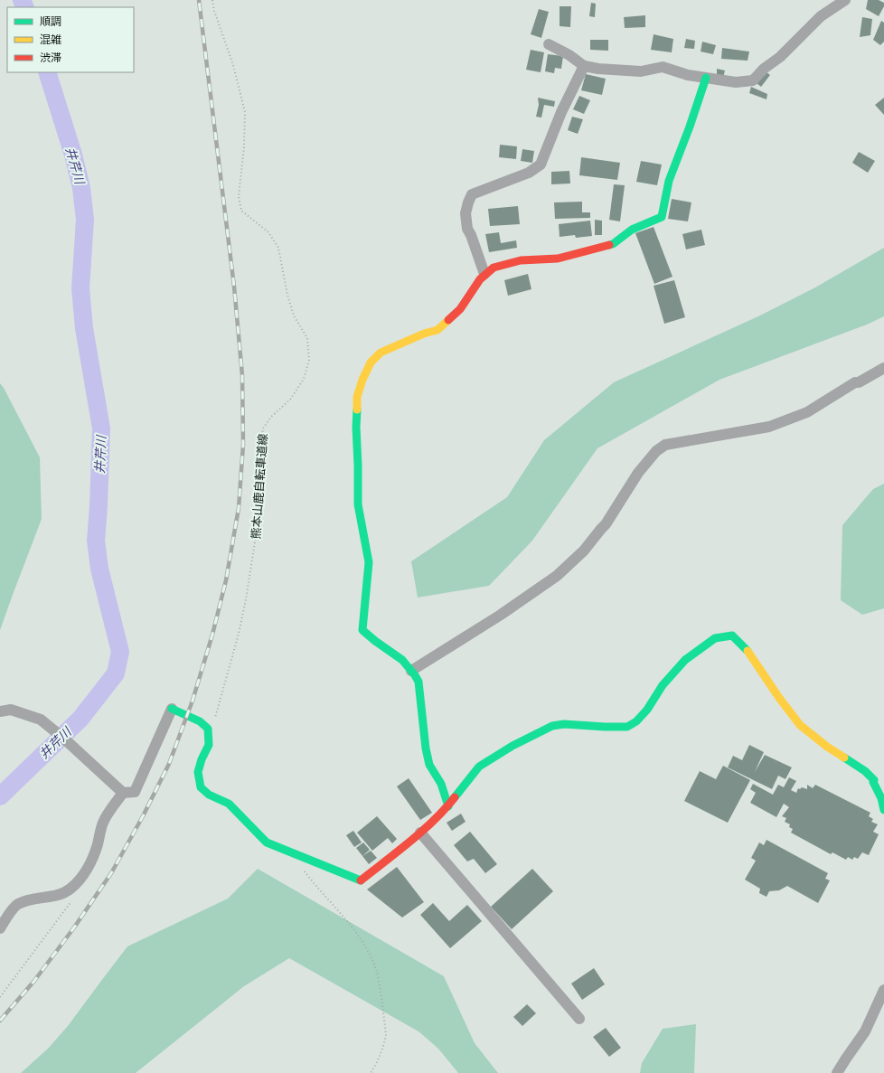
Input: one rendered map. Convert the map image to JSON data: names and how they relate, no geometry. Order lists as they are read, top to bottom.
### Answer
{
  "streets": {
    "path": ["熊本山鹿自転車道線"]
  },
  "water": ["井芹川"],
  "legend": ["順調", "混雑", "渋滞"]
}
